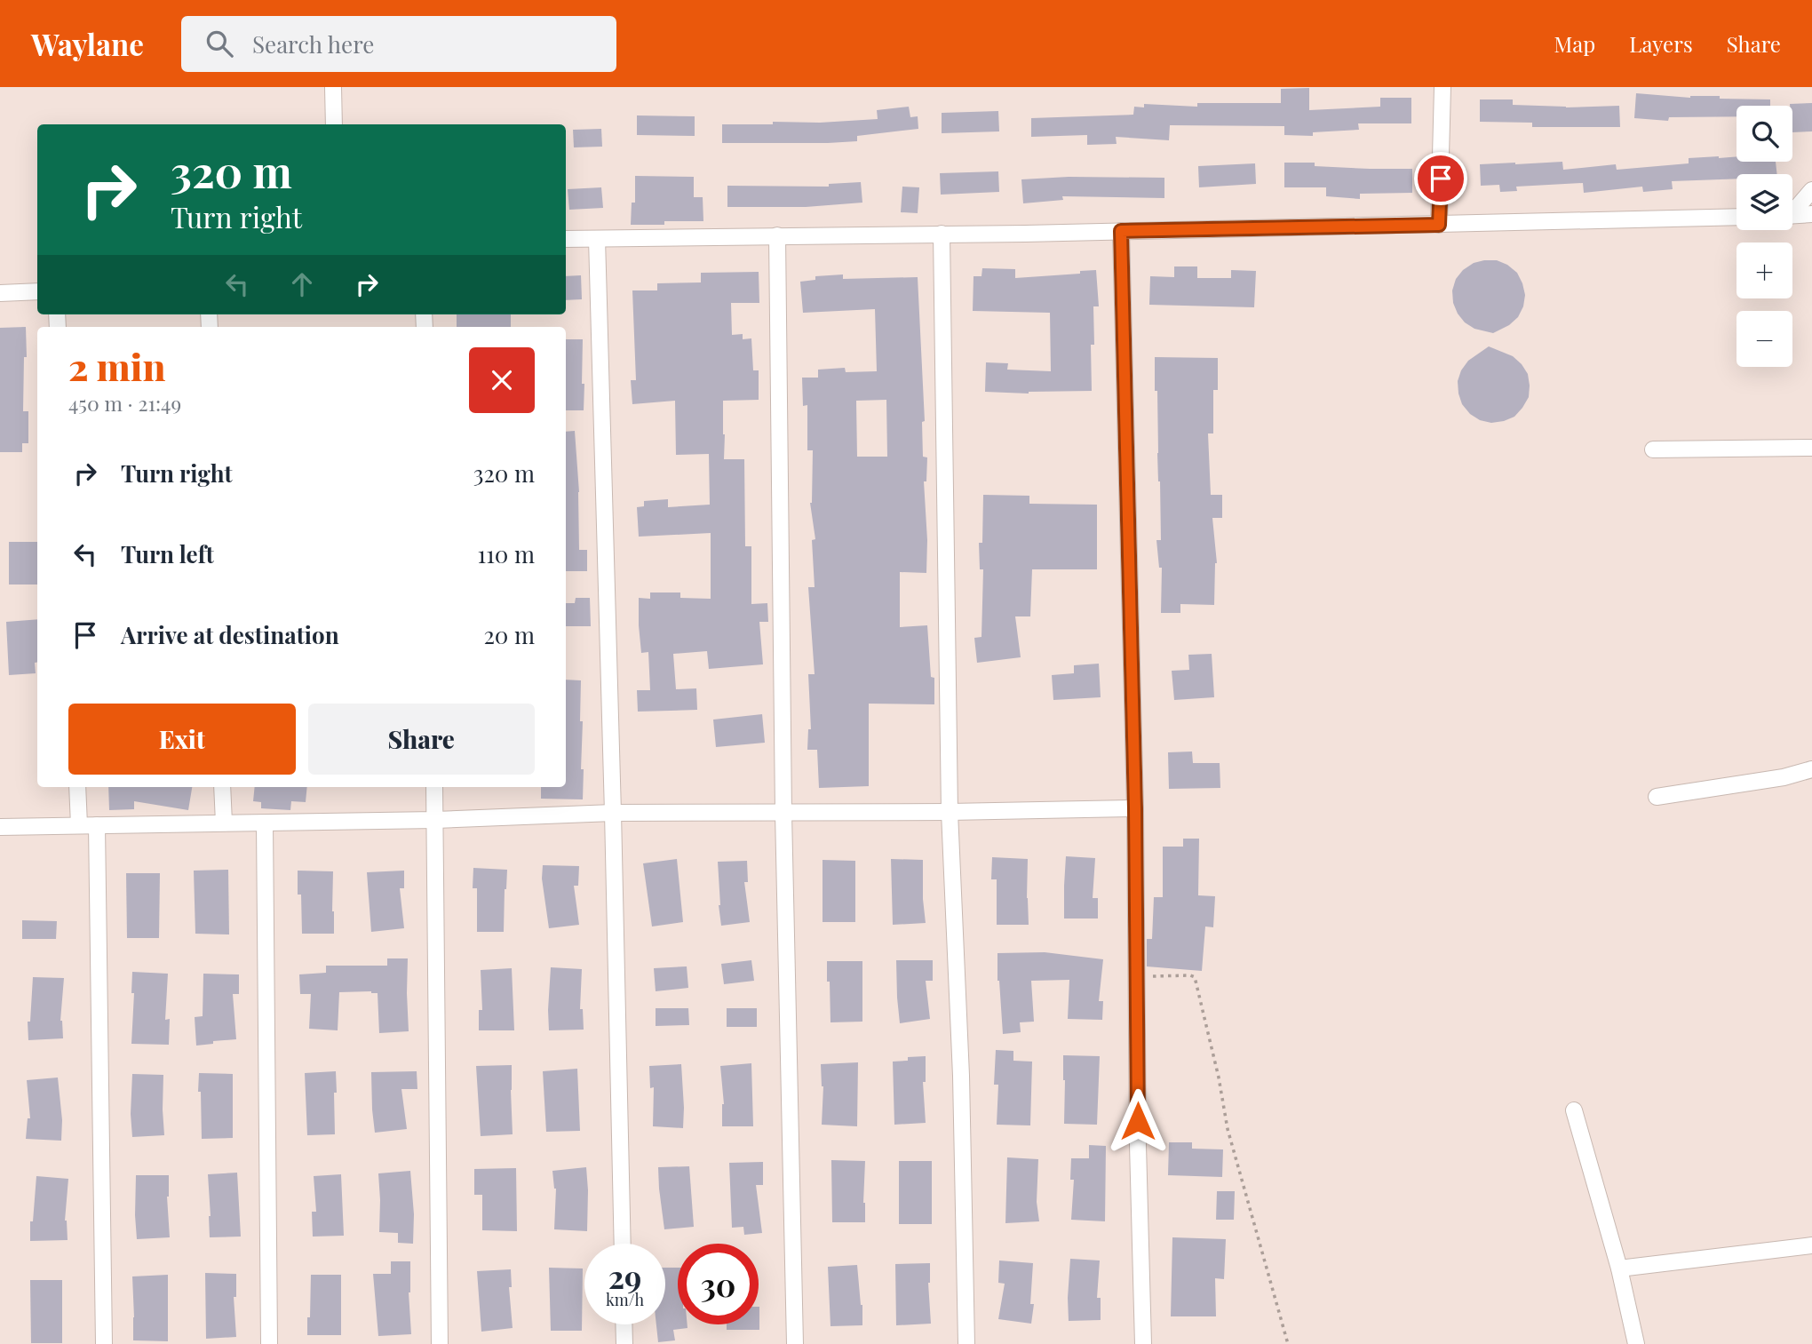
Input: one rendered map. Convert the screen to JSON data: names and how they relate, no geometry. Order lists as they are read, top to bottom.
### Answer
{
  "page": {
    "header": "Waylane",
    "search": "Search here",
    "nav": ["Map", "Layers", "Share"],
    "map_buttons": ["+", "−"],
    "turn": ["320 m", "Turn right"],
    "heading": ["2 min", "450 m · 21:49"],
    "list": [
      {
        "name": "Turn right",
        "value": "320 m"
      },
      {
        "name": "Turn left",
        "value": "110 m"
      },
      {
        "name": "Arrive at destination",
        "value": "20 m"
      }
    ],
    "buttons": ["Exit", "Share"],
    "speed": "29 km/h",
    "limit": "30"
  }
}
